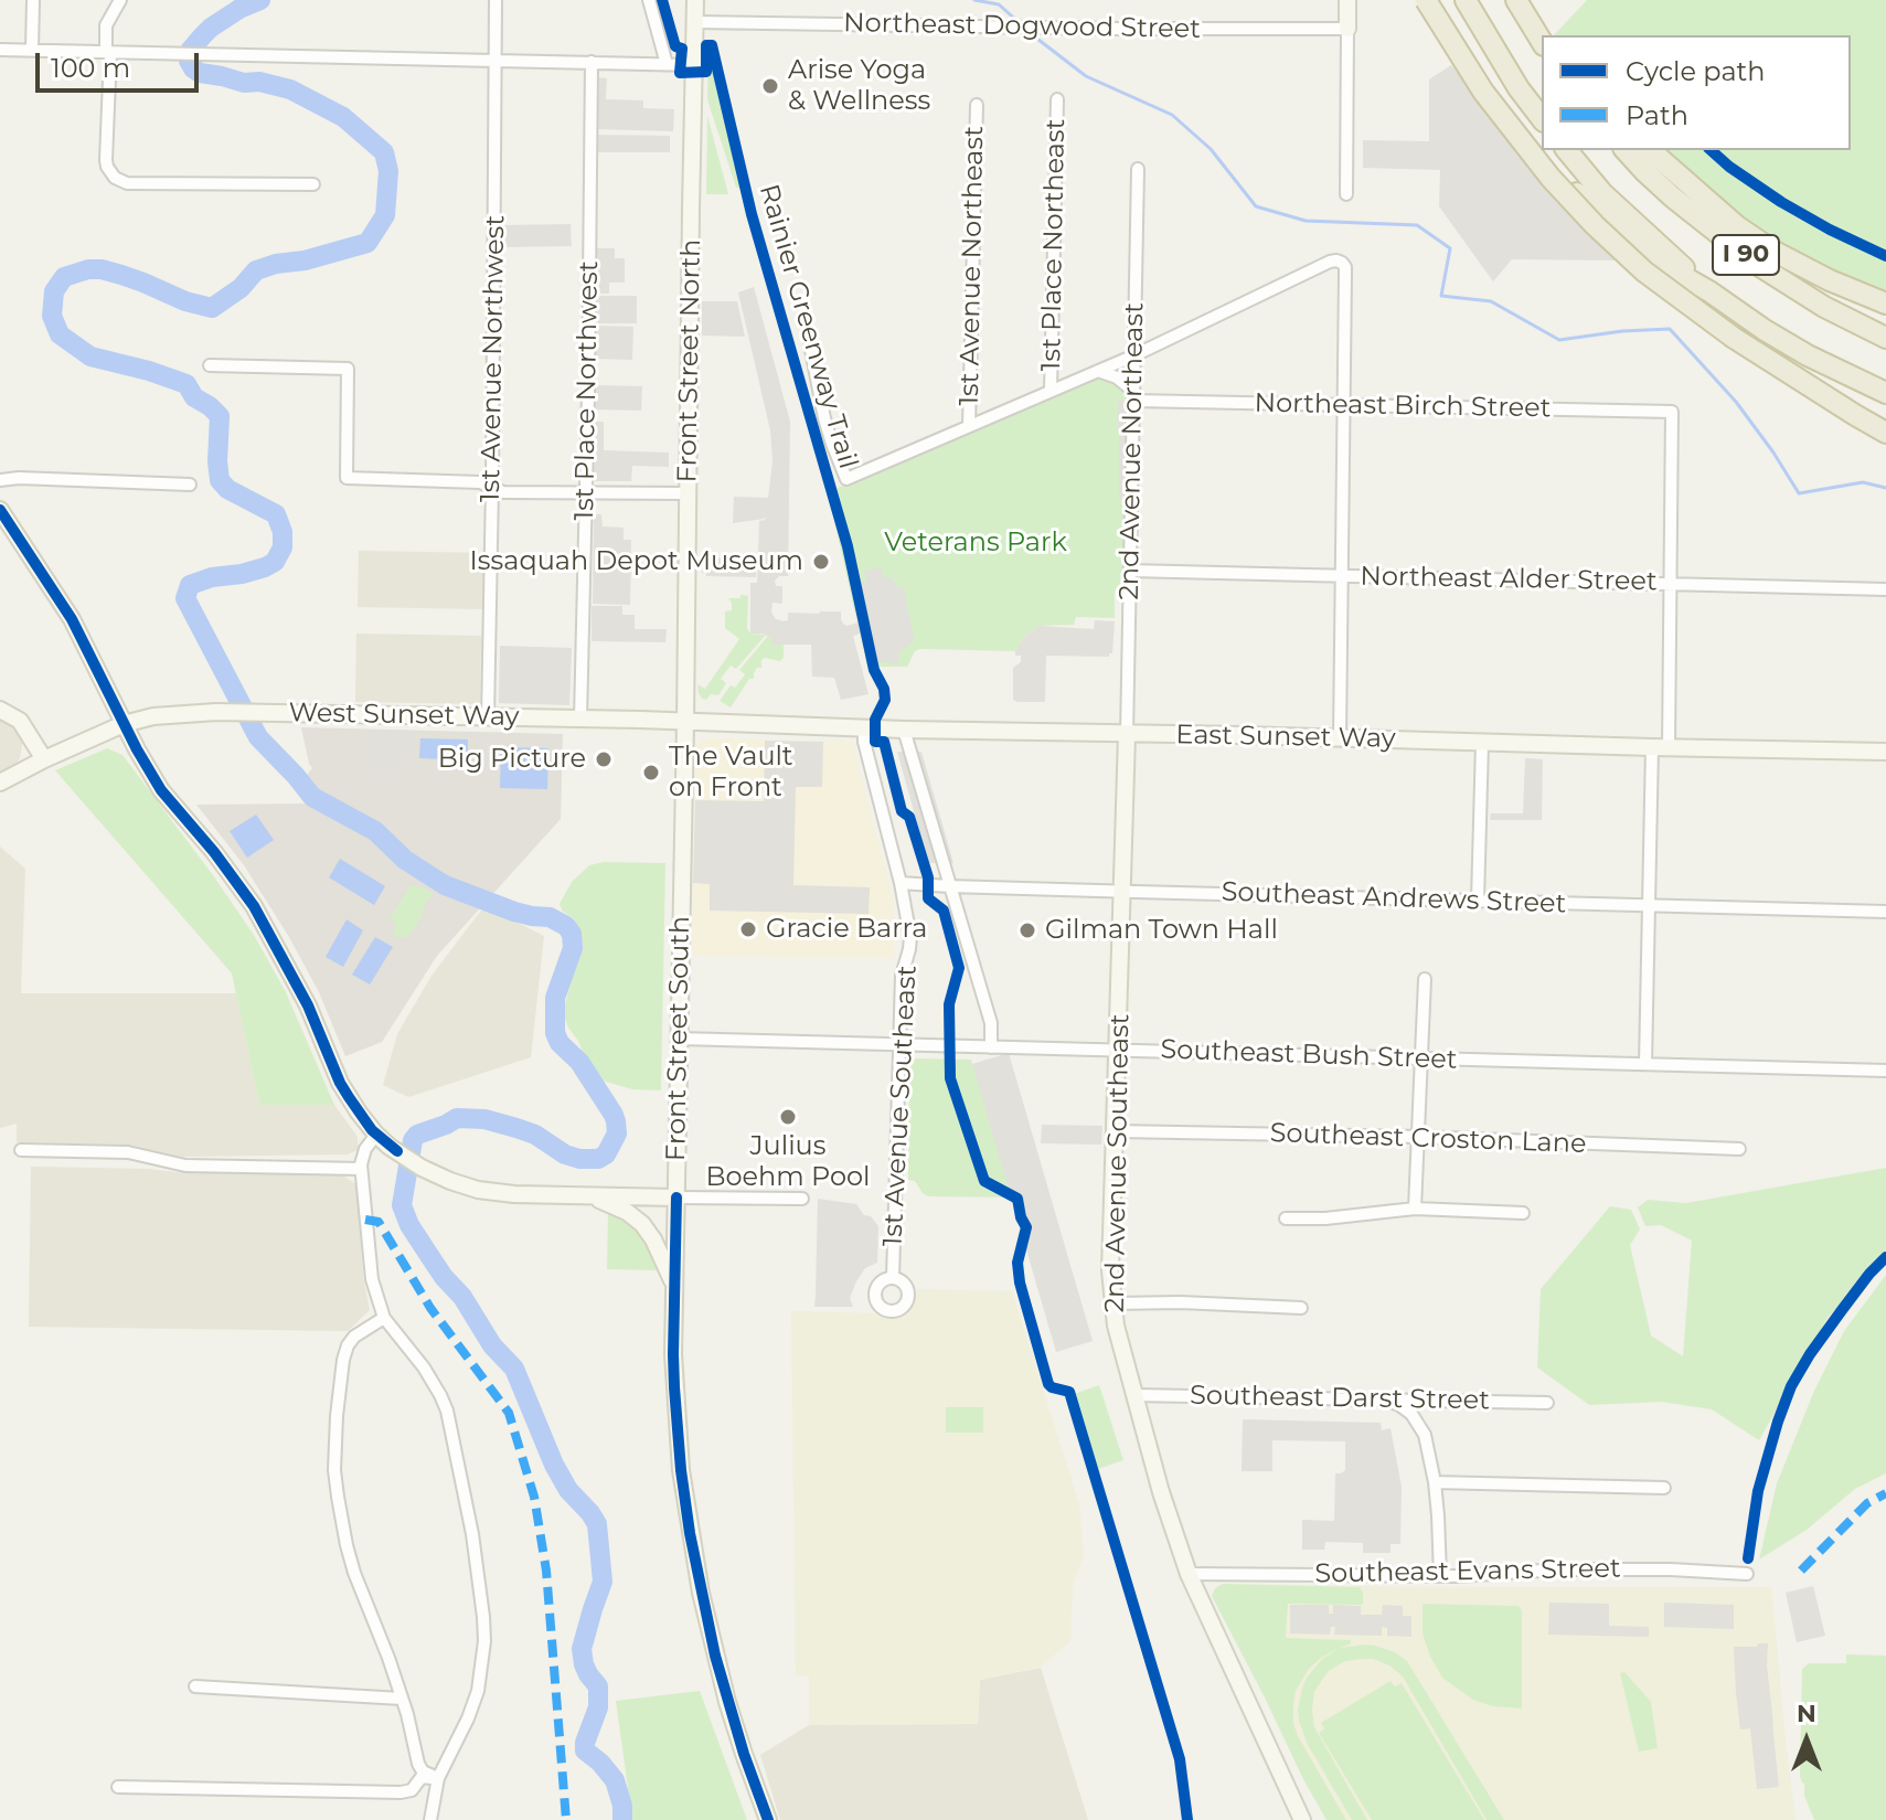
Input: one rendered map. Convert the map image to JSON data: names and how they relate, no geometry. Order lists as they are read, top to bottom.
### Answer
{
  "streets": {
    "highway": ["I 90"],
    "main road": [
      "Front Street North",
      "West Sunset Way",
      "East Sunset Way",
      "Front Street South",
      "2nd Avenue Southeast"
    ],
    "street": [
      "Northeast Dogwood Street",
      "1st Place Northeast",
      "1st Avenue Northeast",
      "1st Avenue Northwest",
      "1st Place Northwest",
      "Northeast Birch Street",
      "2nd Avenue Northeast",
      "Northeast Alder Street",
      "Southeast Andrews Street",
      "Southeast Bush Street",
      "1st Avenue Southeast",
      "Southeast Croston Lane",
      "Southeast Darst Street",
      "Southeast Evans Street"
    ],
    "cycle path": ["Rainier Greenway Trail"]
  },
  "crossings": [
    ["Northeast Dogwood Street", "Front Street North"],
    ["1st Avenue Northwest", "West Sunset Way"],
    ["Front Street North", "West Sunset Way"],
    ["Front Street North", "East Sunset Way"],
    ["Front Street North", "Front Street South"],
    ["1st Place Northwest", "West Sunset Way"],
    ["Northeast Birch Street", "2nd Avenue Northeast"],
    ["Northeast Birch Street", "Northeast Alder Street"],
    ["2nd Avenue Northeast", "Northeast Alder Street"],
    ["2nd Avenue Northeast", "East Sunset Way"],
    ["2nd Avenue Northeast", "2nd Avenue Southeast"],
    ["West Sunset Way", "East Sunset Way"],
    ["West Sunset Way", "Front Street South"],
    ["East Sunset Way", "Front Street South"],
    ["East Sunset Way", "1st Avenue Southeast"],
    ["East Sunset Way", "2nd Avenue Southeast"],
    ["Southeast Andrews Street", "1st Avenue Southeast"],
    ["Southeast Andrews Street", "2nd Avenue Southeast"],
    ["Front Street South", "Southeast Bush Street"],
    ["Southeast Bush Street", "1st Avenue Southeast"],
    ["Southeast Bush Street", "2nd Avenue Southeast"],
    ["Southeast Croston Lane", "2nd Avenue Southeast"],
    ["2nd Avenue Southeast", "Southeast Darst Street"],
    ["2nd Avenue Southeast", "Southeast Evans Street"]
  ],
  "parks": ["Veterans Park"],
  "places": [
    "Arise Yoga & Wellness",
    "Issaquah Depot Museum",
    "Big Picture",
    "The Vault on Front",
    "Gracie Barra",
    "Gilman Town Hall",
    "Julius Boehm Pool"
  ],
  "legend": ["Cycle path", "Path"],
  "scale_bar": "100 m",
  "north": "top"
}
